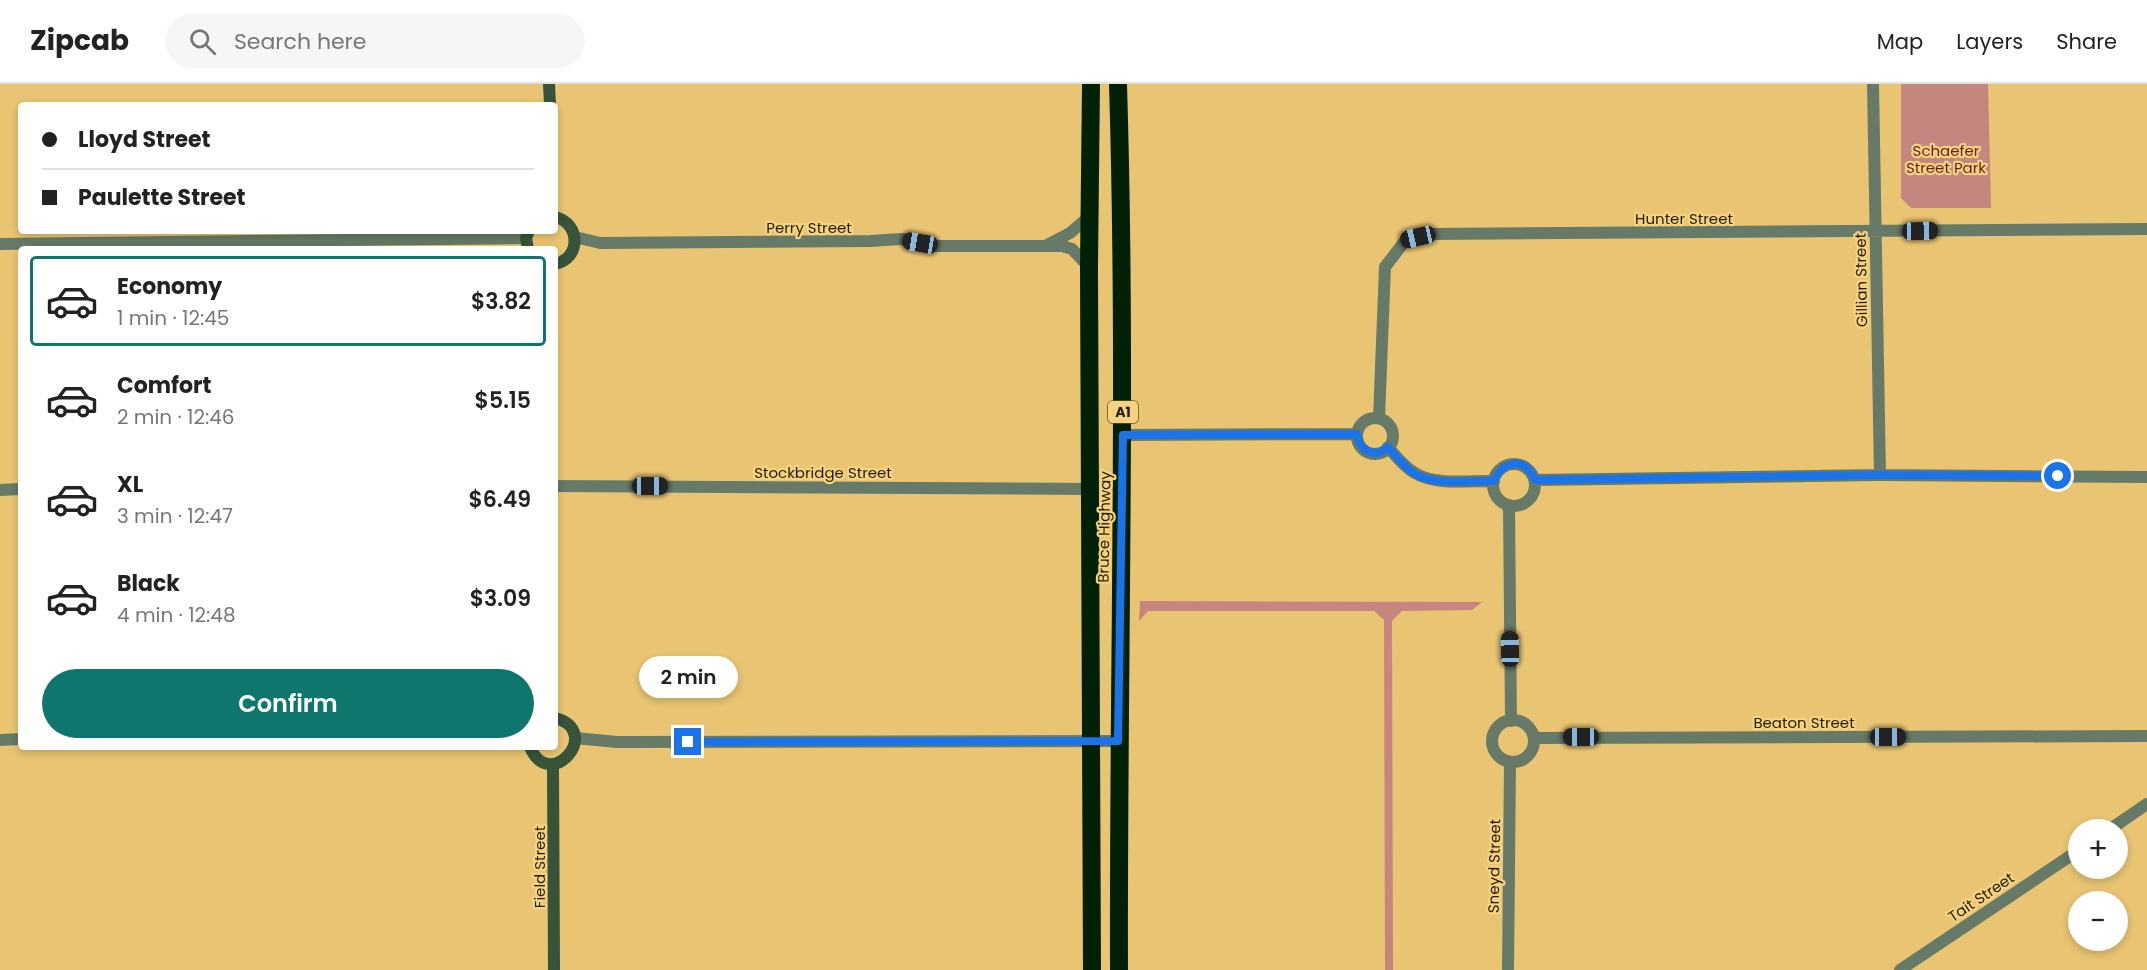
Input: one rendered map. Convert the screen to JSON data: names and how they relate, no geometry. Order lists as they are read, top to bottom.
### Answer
{
  "streets": {
    "highway": ["A1", "Bruce Highway"],
    "street": [
      "Hunter Street",
      "Perry Street",
      "Gillian Street",
      "Stockbridge Street",
      "Beaton Street",
      "Sneyd Street",
      "Field Street",
      "Tait Street"
    ]
  },
  "crossings": [
    ["Hunter Street", "Gillian Street"],
    ["Perry Street", "Bruce Highway"],
    ["Stockbridge Street", "Bruce Highway"],
    ["Beaton Street", "Sneyd Street"]
  ],
  "parks": ["Schaefer Street Park"],
  "page": {
    "header": "Zipcab",
    "search": "Search here",
    "nav": ["Map", "Layers", "Share"],
    "banner": ["Lloyd Street", "Paulette Street"],
    "list": [
      {
        "name": "Economy",
        "note": "1 min · 12:45",
        "value": "$3.82"
      },
      {
        "name": "Comfort",
        "note": "2 min · 12:46",
        "value": "$5.15"
      },
      {
        "name": "XL",
        "note": "3 min · 12:47",
        "value": "$6.49"
      },
      {
        "name": "Black",
        "note": "4 min · 12:48",
        "value": "$3.09"
      }
    ],
    "bubble": "2 min",
    "buttons": "Confirm",
    "map_buttons": ["+", "−"]
  }
}
